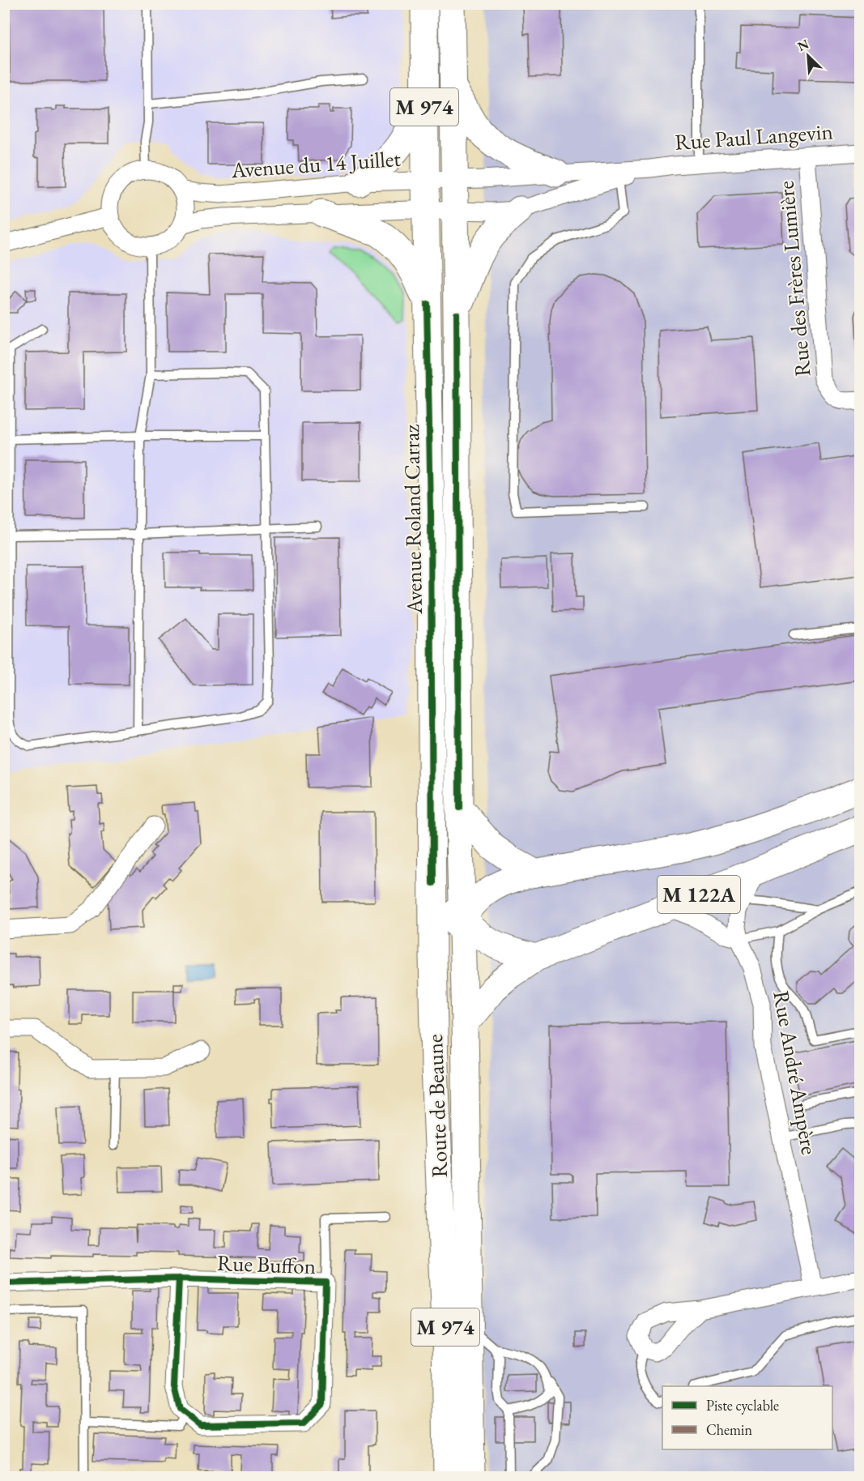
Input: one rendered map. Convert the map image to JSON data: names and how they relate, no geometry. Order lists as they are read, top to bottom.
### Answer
{
  "streets": {
    "main road": [
      "M 974",
      "Avenue Roland Carraz",
      "M 122A",
      "Route de Beaune"
    ],
    "street": [
      "Rue Paul Langevin",
      "Avenue du 14 Juillet",
      "Rue des Frères Lumière",
      "Rue André Ampère",
      "Rue Buffon"
    ]
  },
  "crossings": [
    ["Rue Paul Langevin", "Avenue du 14 Juillet"],
    ["Rue Paul Langevin", "Rue des Frères Lumière"],
    ["Rue Paul Langevin", "Avenue Roland Carraz"],
    ["Avenue du 14 Juillet", "Avenue Roland Carraz"],
    ["Avenue Roland Carraz", "Route de Beaune"],
    ["M 122A", "Rue André Ampère"],
    ["M 122A", "Route de Beaune"]
  ],
  "legend": ["Piste cyclable", "Chemin"],
  "north": "top left"
}
